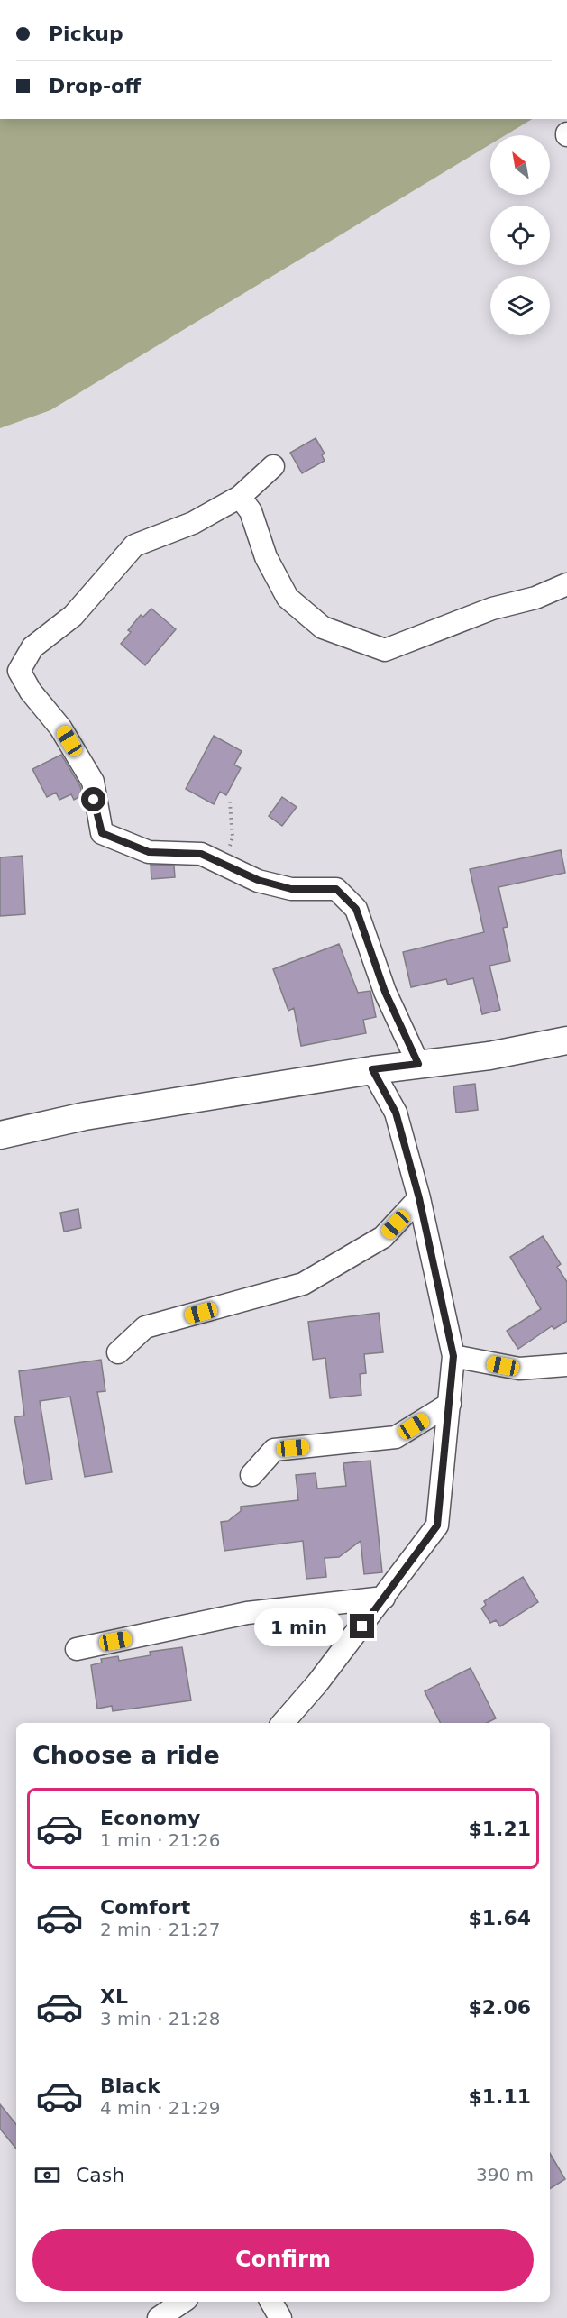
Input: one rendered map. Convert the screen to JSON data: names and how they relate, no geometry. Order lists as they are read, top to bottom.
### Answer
{
  "north": "top left",
  "page": {
    "banner": ["Pickup", "Drop-off"],
    "bubble": "1 min",
    "heading": "Choose a ride",
    "list": [
      {
        "name": "Economy",
        "note": "1 min · 21:26",
        "value": "$1.21"
      },
      {
        "name": "Comfort",
        "note": "2 min · 21:27",
        "value": "$1.64"
      },
      {
        "name": "XL",
        "note": "3 min · 21:28",
        "value": "$2.06"
      },
      {
        "name": "Black",
        "note": "4 min · 21:29",
        "value": "$1.11"
      }
    ],
    "pay": ["Cash", "390 m"],
    "buttons": "Confirm"
  }
}
